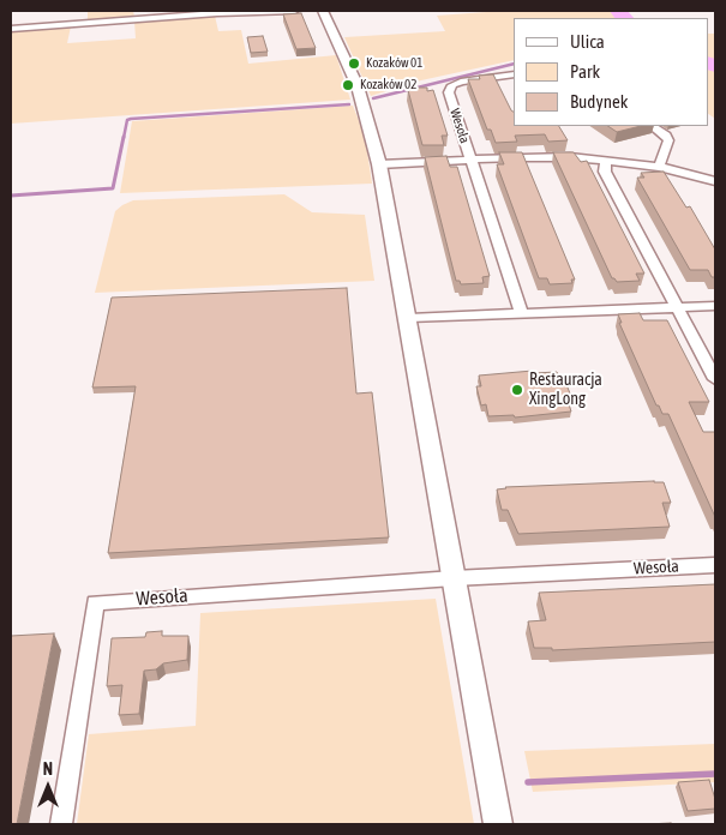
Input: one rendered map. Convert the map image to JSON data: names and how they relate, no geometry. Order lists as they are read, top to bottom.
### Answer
{
  "streets": {
    "street": ["Wesoła"]
  },
  "places": ["Kozaków 01", "Kozaków 02", "Restauracja XingLong"],
  "legend": ["Ulica", "Park", "Budynek"],
  "north": "top"
}
